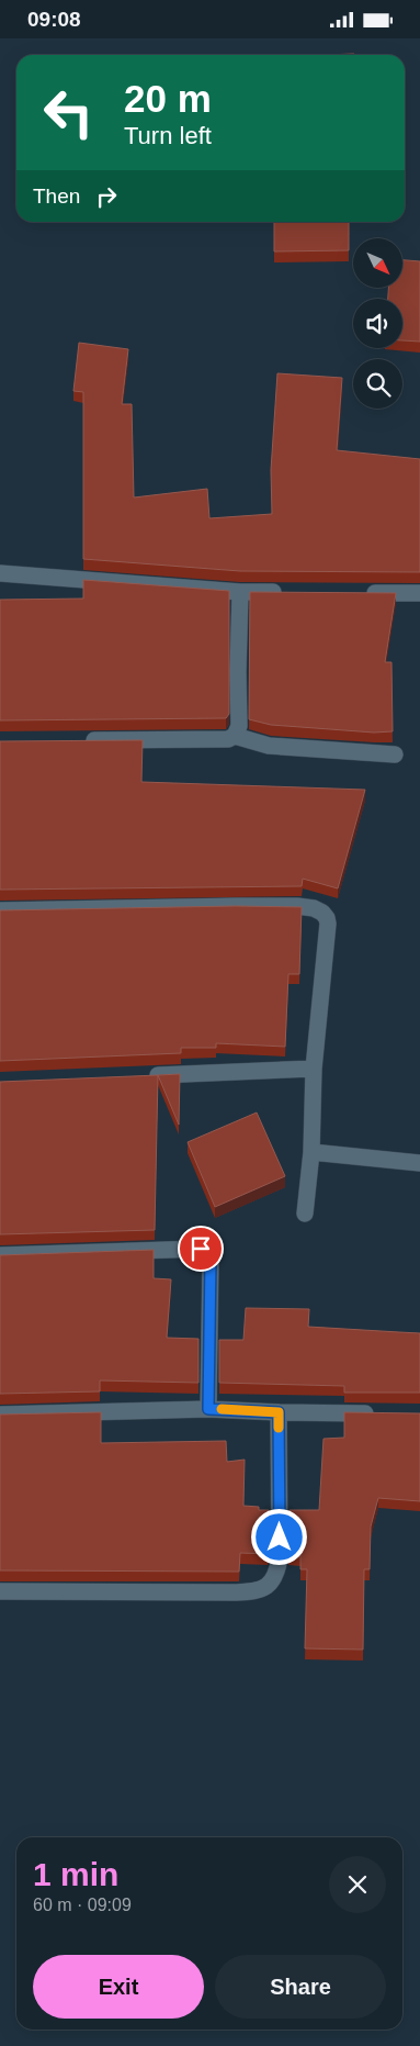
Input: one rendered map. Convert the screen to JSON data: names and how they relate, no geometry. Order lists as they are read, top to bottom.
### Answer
{
  "north": "bottom right",
  "page": {
    "status": "09:08",
    "turn": ["20 m", "Turn left"],
    "then": "Then",
    "heading": ["1 min", "60 m · 09:09"],
    "buttons": ["Exit", "Share"]
  }
}
